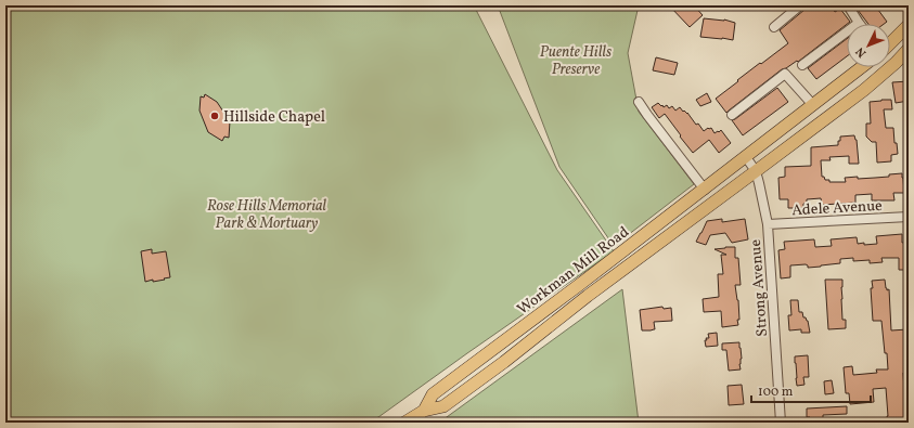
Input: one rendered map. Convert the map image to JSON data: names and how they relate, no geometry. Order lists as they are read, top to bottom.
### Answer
{
  "streets": {
    "main road": ["Workman Mill Road"],
    "street": ["Adele Avenue", "Strong Avenue"]
  },
  "crossings": [
    ["Adele Avenue", "Strong Avenue"],
    ["Workman Mill Road", "Strong Avenue"]
  ],
  "parks": ["Puente Hills Preserve", "Rose Hills Memorial Park & Mortuary"],
  "places": ["Hillside Chapel"],
  "scale_bar": "100 m",
  "north": "bottom left"
}
